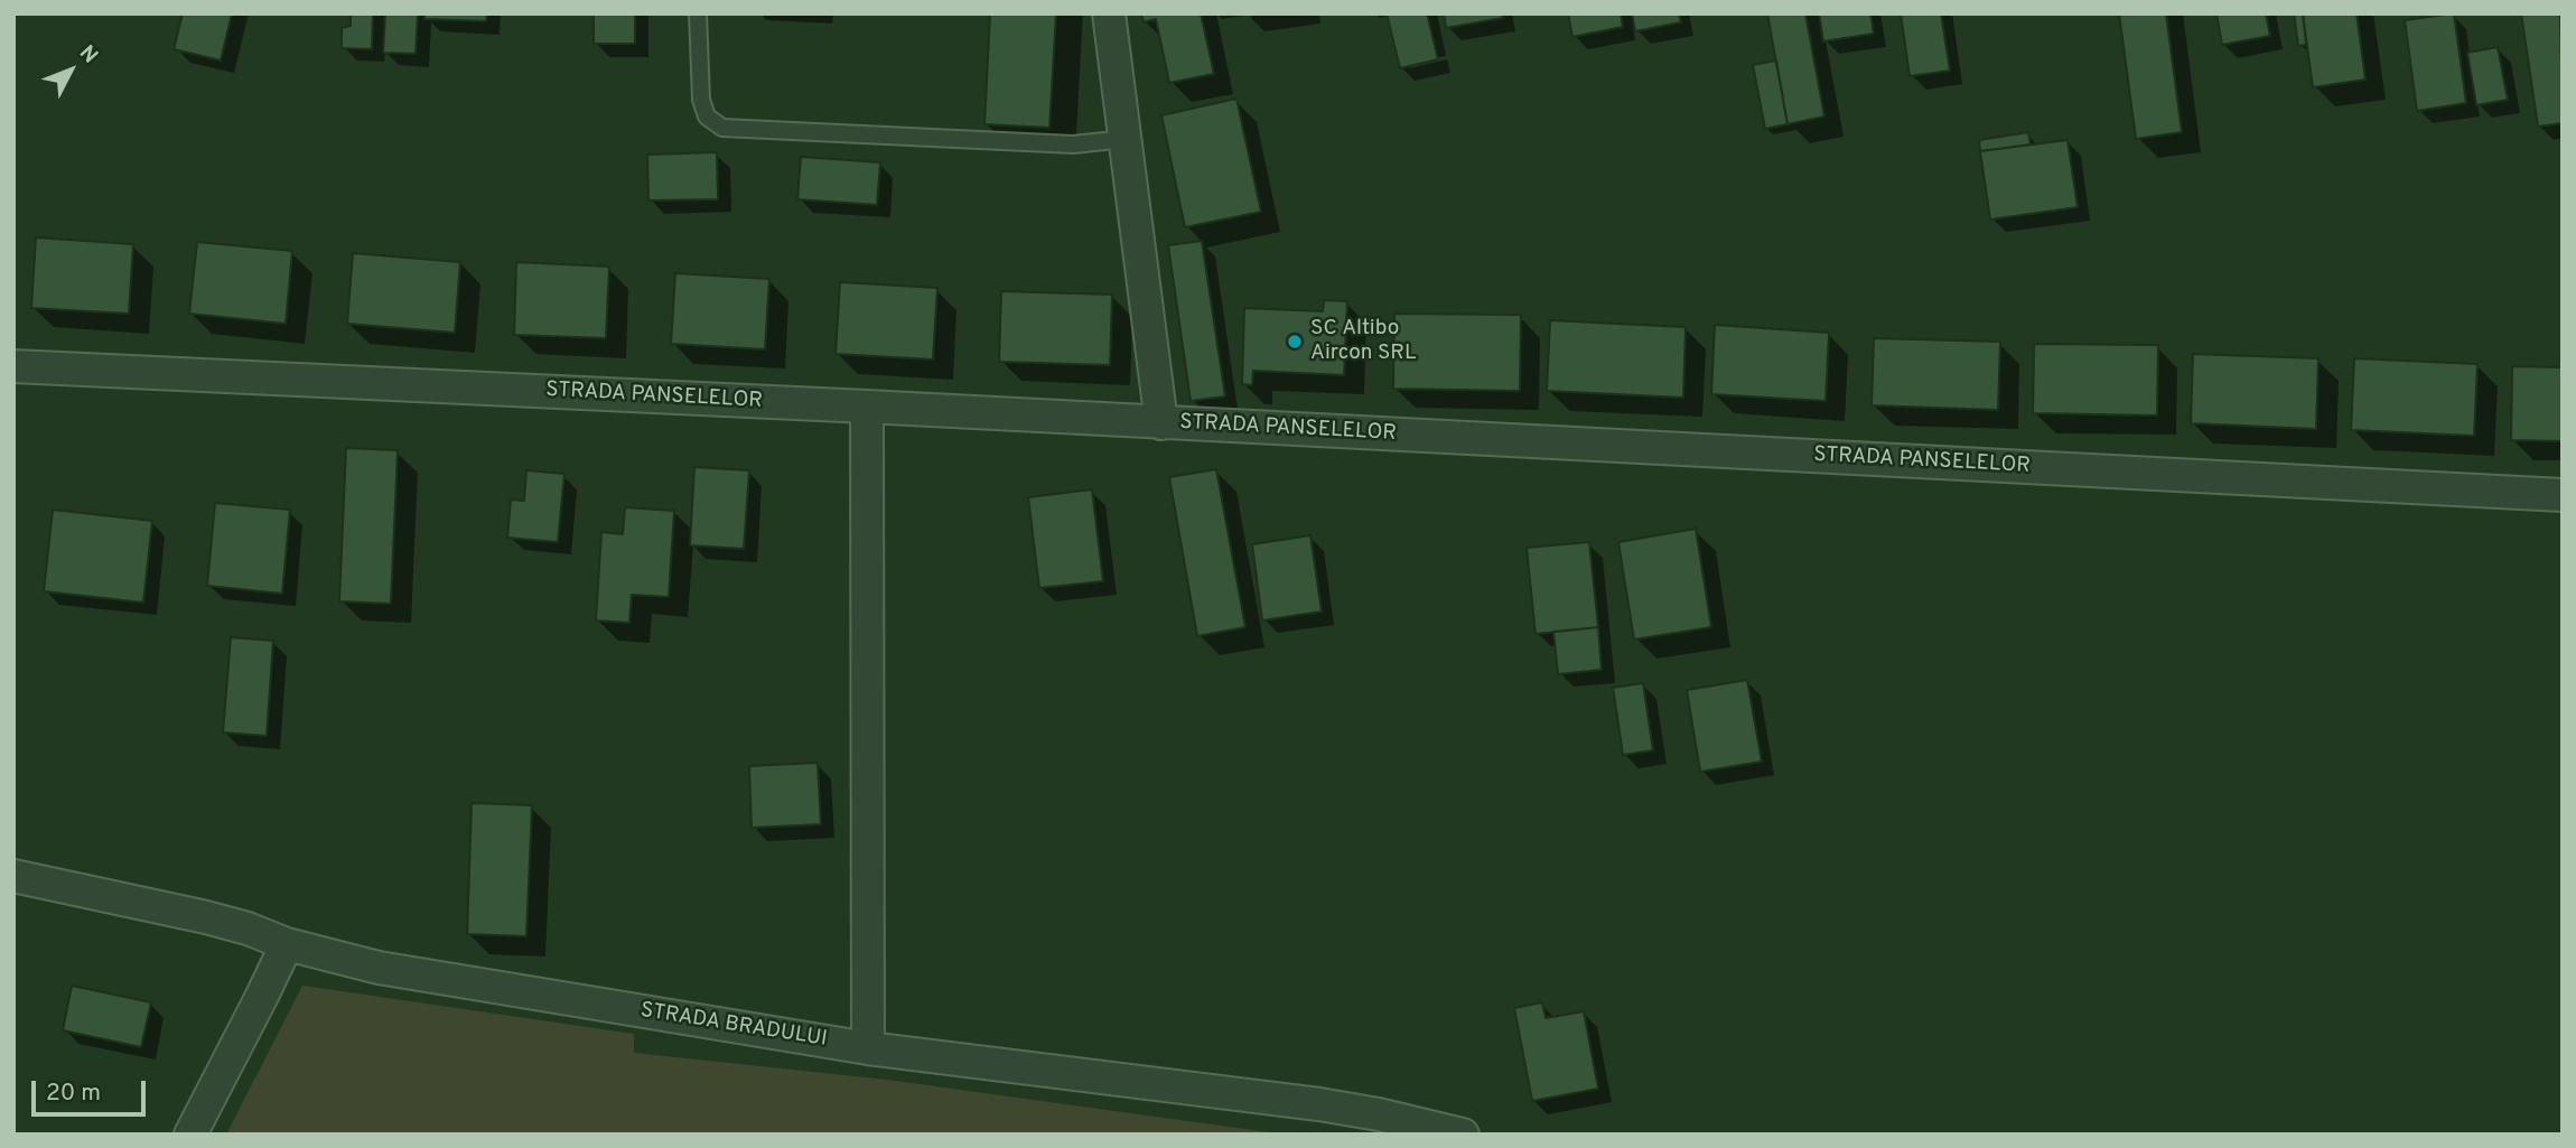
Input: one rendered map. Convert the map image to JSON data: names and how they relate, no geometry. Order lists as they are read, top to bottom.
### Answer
{
  "streets": {
    "street": ["STRADA PANSELELOR", "STRADA BRADULUI"]
  },
  "places": ["SC Altibo Aircon SRL"],
  "scale_bar": "20 m",
  "north": "top right"
}
